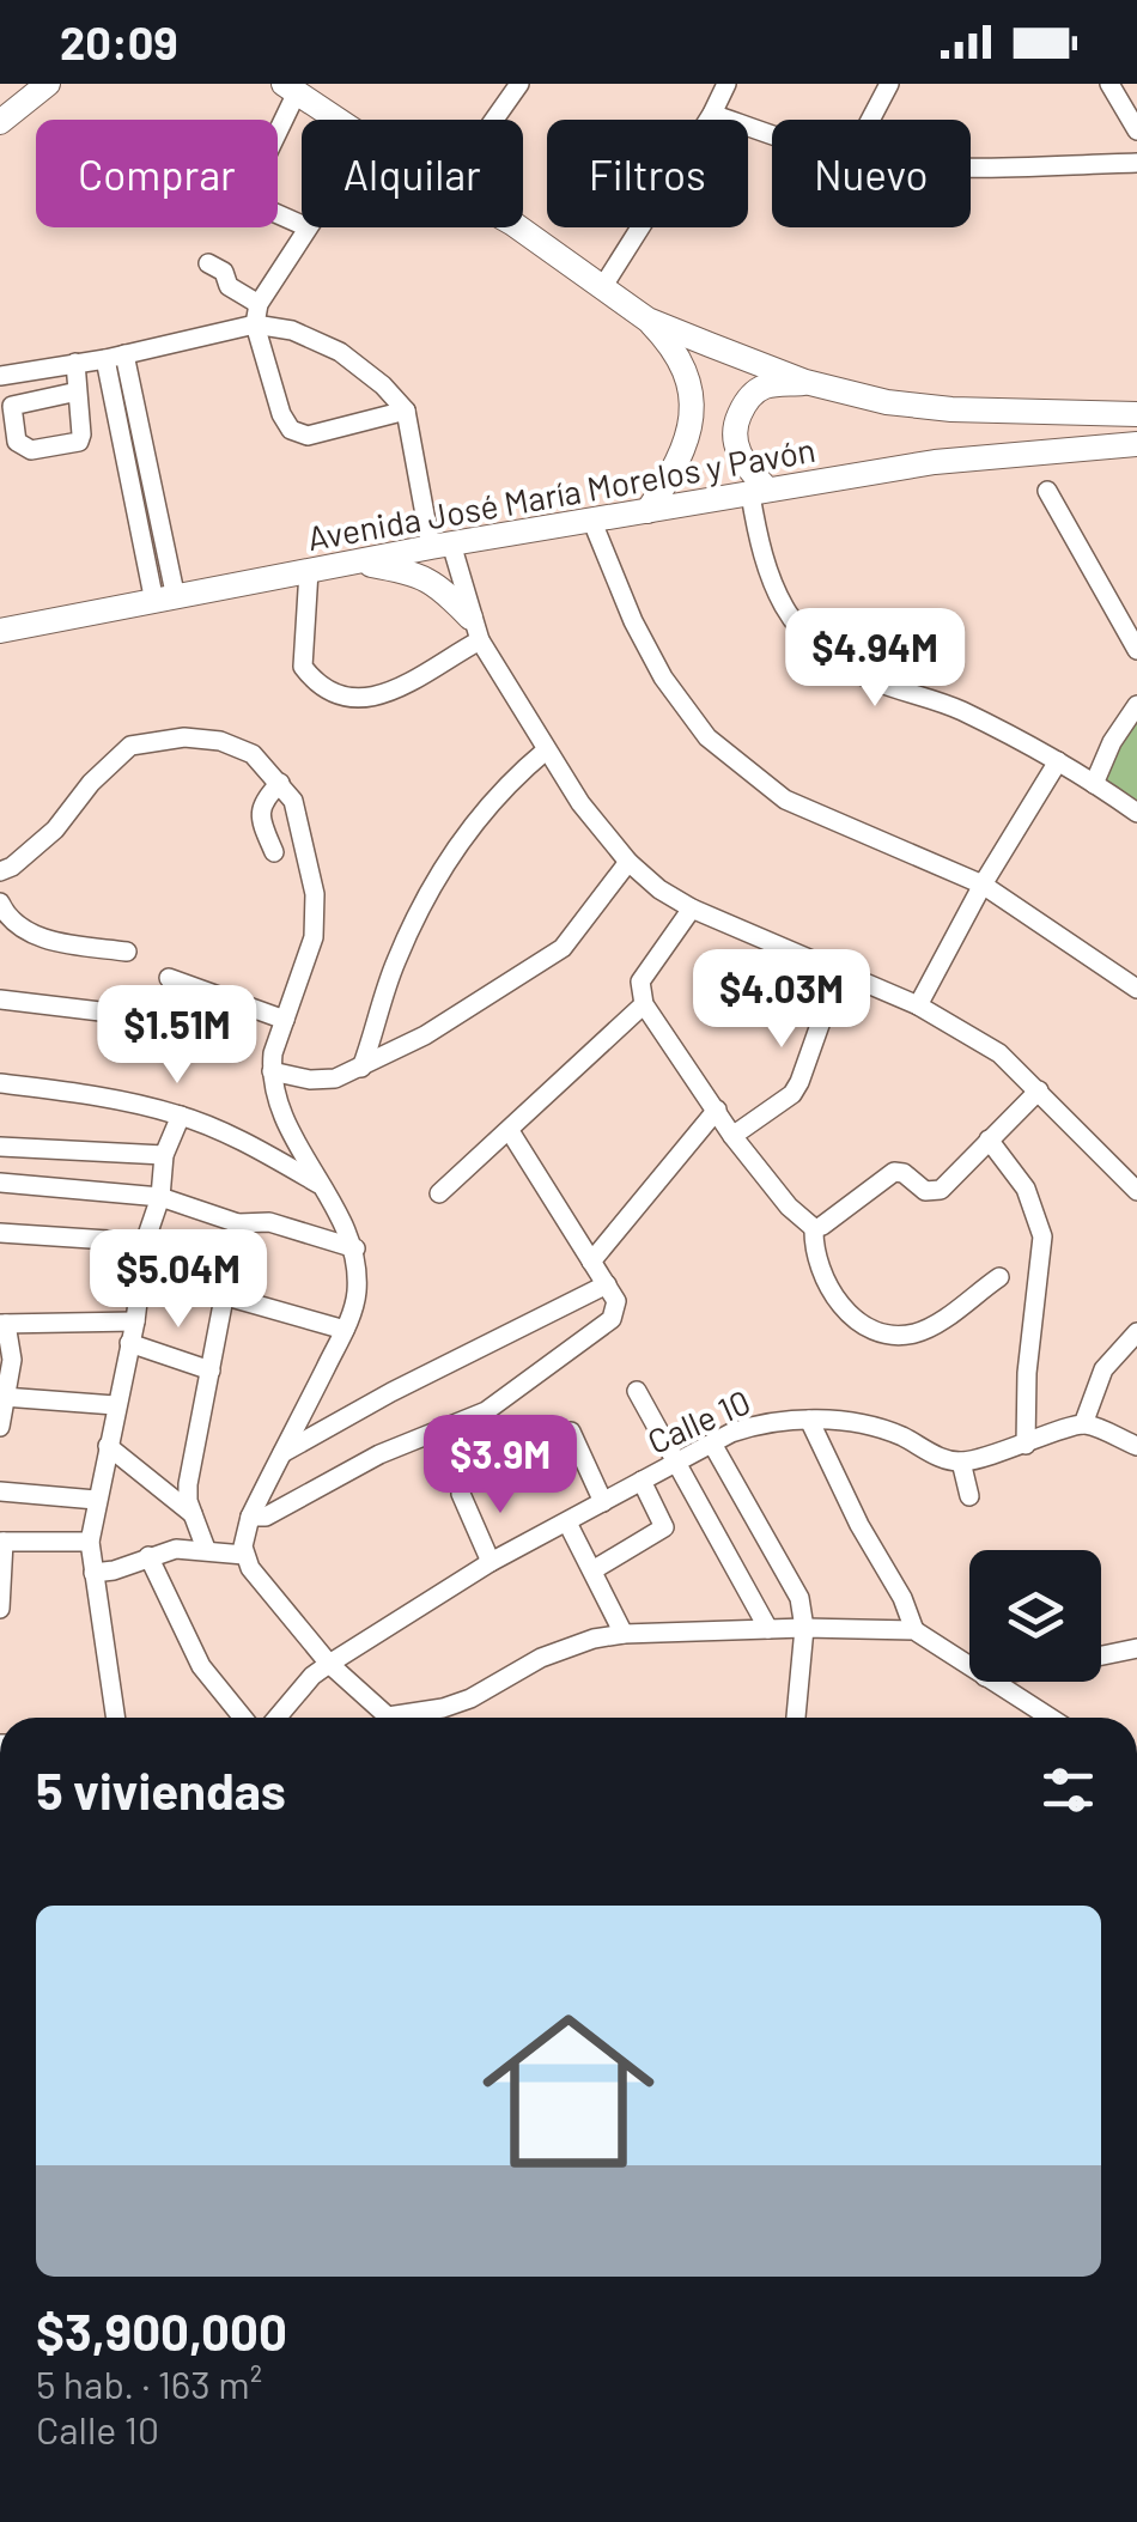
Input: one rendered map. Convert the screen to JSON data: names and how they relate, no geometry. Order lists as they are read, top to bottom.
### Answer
{
  "streets": {
    "main road": ["Avenida José María Morelos y Pavón"],
    "street": ["Calle 10"]
  },
  "page": {
    "status": "20:09",
    "chip": [
      "Comprar",
      "Alquilar",
      "Filtros",
      "Nuevo"
    ],
    "price": [
      "$4.94M",
      "$4.03M",
      "$1.51M",
      "$5.04M",
      "$3.9M"
    ],
    "heading": "5 viviendas",
    "list": [
      {
        "name": "$3,900,000",
        "note": "5 hab. · 163 m² · Calle 10"
      }
    ]
  }
}
